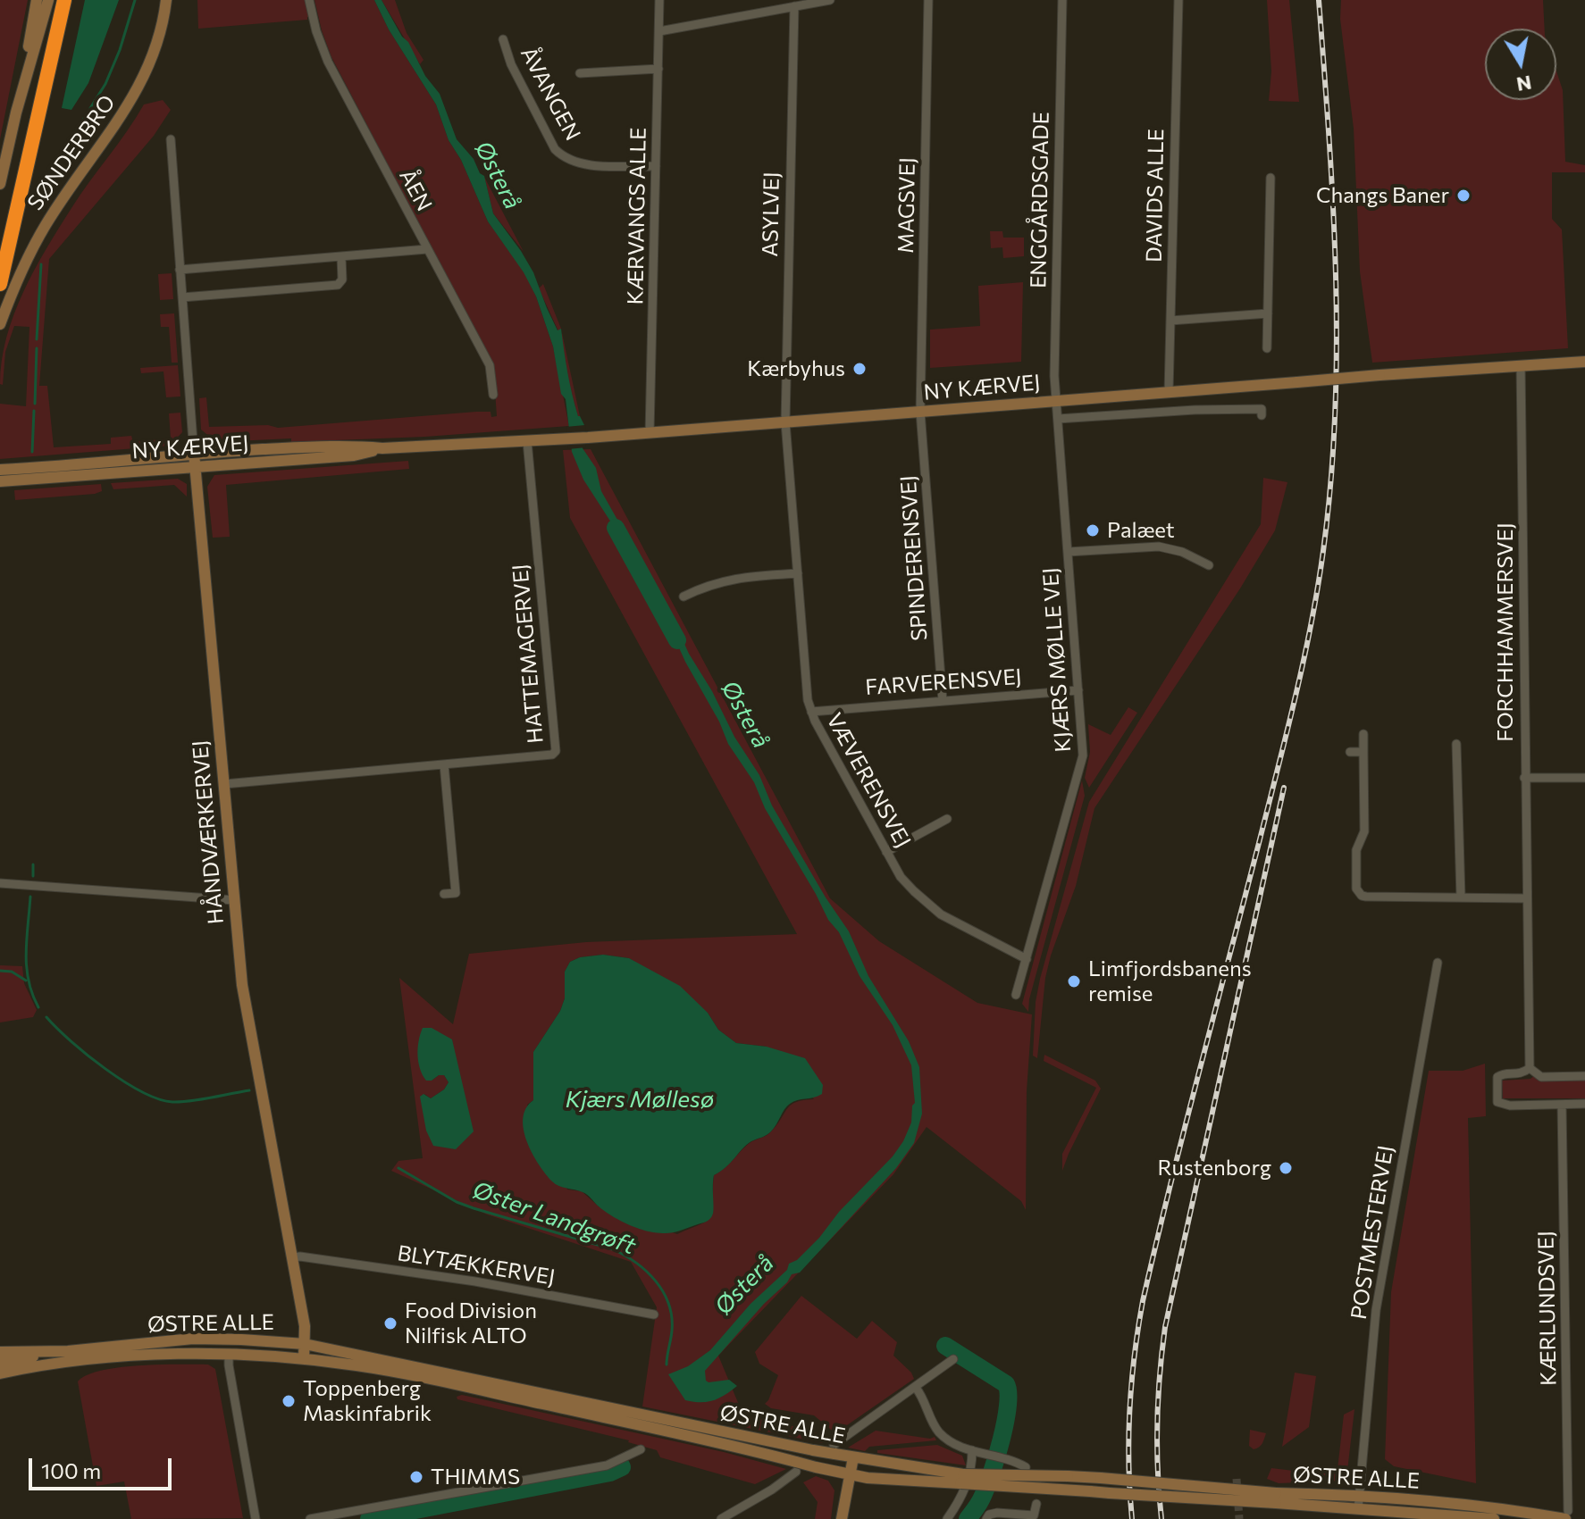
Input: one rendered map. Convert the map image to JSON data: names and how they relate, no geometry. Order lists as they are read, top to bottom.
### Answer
{
  "streets": {
    "street": [
      "ÅVANGEN",
      "SØNDERBRO",
      "ÅEN",
      "DAVIDS ALLE",
      "ENGGÅRDSGADE",
      "MAGSVEJ",
      "ASYLVEJ",
      "KÆRVANGS ALLE",
      "NY KÆRVEJ",
      "SPINDERENSVEJ",
      "FORCHHAMMERSVEJ",
      "HATTEMAGERVEJ",
      "KJÆRS MØLLE VEJ",
      "FARVERENSVEJ",
      "VÆVERENSVEJ",
      "HÅNDVÆRKERVEJ",
      "POSTMESTERVEJ",
      "BLYTÆKKERVEJ",
      "KÆRLUNDSVEJ",
      "ØSTRE ALLE"
    ]
  },
  "crossings": [
    ["ÅVANGEN", "KÆRVANGS ALLE"],
    ["DAVIDS ALLE", "NY KÆRVEJ"],
    ["ENGGÅRDSGADE", "NY KÆRVEJ"],
    ["ENGGÅRDSGADE", "KJÆRS MØLLE VEJ"],
    ["MAGSVEJ", "NY KÆRVEJ"],
    ["MAGSVEJ", "SPINDERENSVEJ"],
    ["ASYLVEJ", "NY KÆRVEJ"],
    ["ASYLVEJ", "VÆVERENSVEJ"],
    ["KÆRVANGS ALLE", "NY KÆRVEJ"],
    ["NY KÆRVEJ", "SPINDERENSVEJ"],
    ["NY KÆRVEJ", "FORCHHAMMERSVEJ"],
    ["NY KÆRVEJ", "HATTEMAGERVEJ"],
    ["NY KÆRVEJ", "KJÆRS MØLLE VEJ"],
    ["NY KÆRVEJ", "VÆVERENSVEJ"],
    ["NY KÆRVEJ", "HÅNDVÆRKERVEJ"],
    ["SPINDERENSVEJ", "FARVERENSVEJ"],
    ["HATTEMAGERVEJ", "HÅNDVÆRKERVEJ"],
    ["KJÆRS MØLLE VEJ", "FARVERENSVEJ"],
    ["KJÆRS MØLLE VEJ", "VÆVERENSVEJ"],
    ["FARVERENSVEJ", "VÆVERENSVEJ"],
    ["HÅNDVÆRKERVEJ", "BLYTÆKKERVEJ"],
    ["HÅNDVÆRKERVEJ", "ØSTRE ALLE"],
    ["POSTMESTERVEJ", "ØSTRE ALLE"],
    ["KÆRLUNDSVEJ", "ØSTRE ALLE"]
  ],
  "water": ["Østerå", "Kjærs Møllesø", "Øster Landgrøft"],
  "places": [
    "Changs Baner",
    "Kærbyhus",
    "Palæet",
    "Limfjordsbanens remise",
    "Rustenborg",
    "Food Division Nilfisk ALTO",
    "Toppenberg Maskinfabrik",
    "THIMMS"
  ],
  "scale_bar": "100 m",
  "north": "bottom"
}
